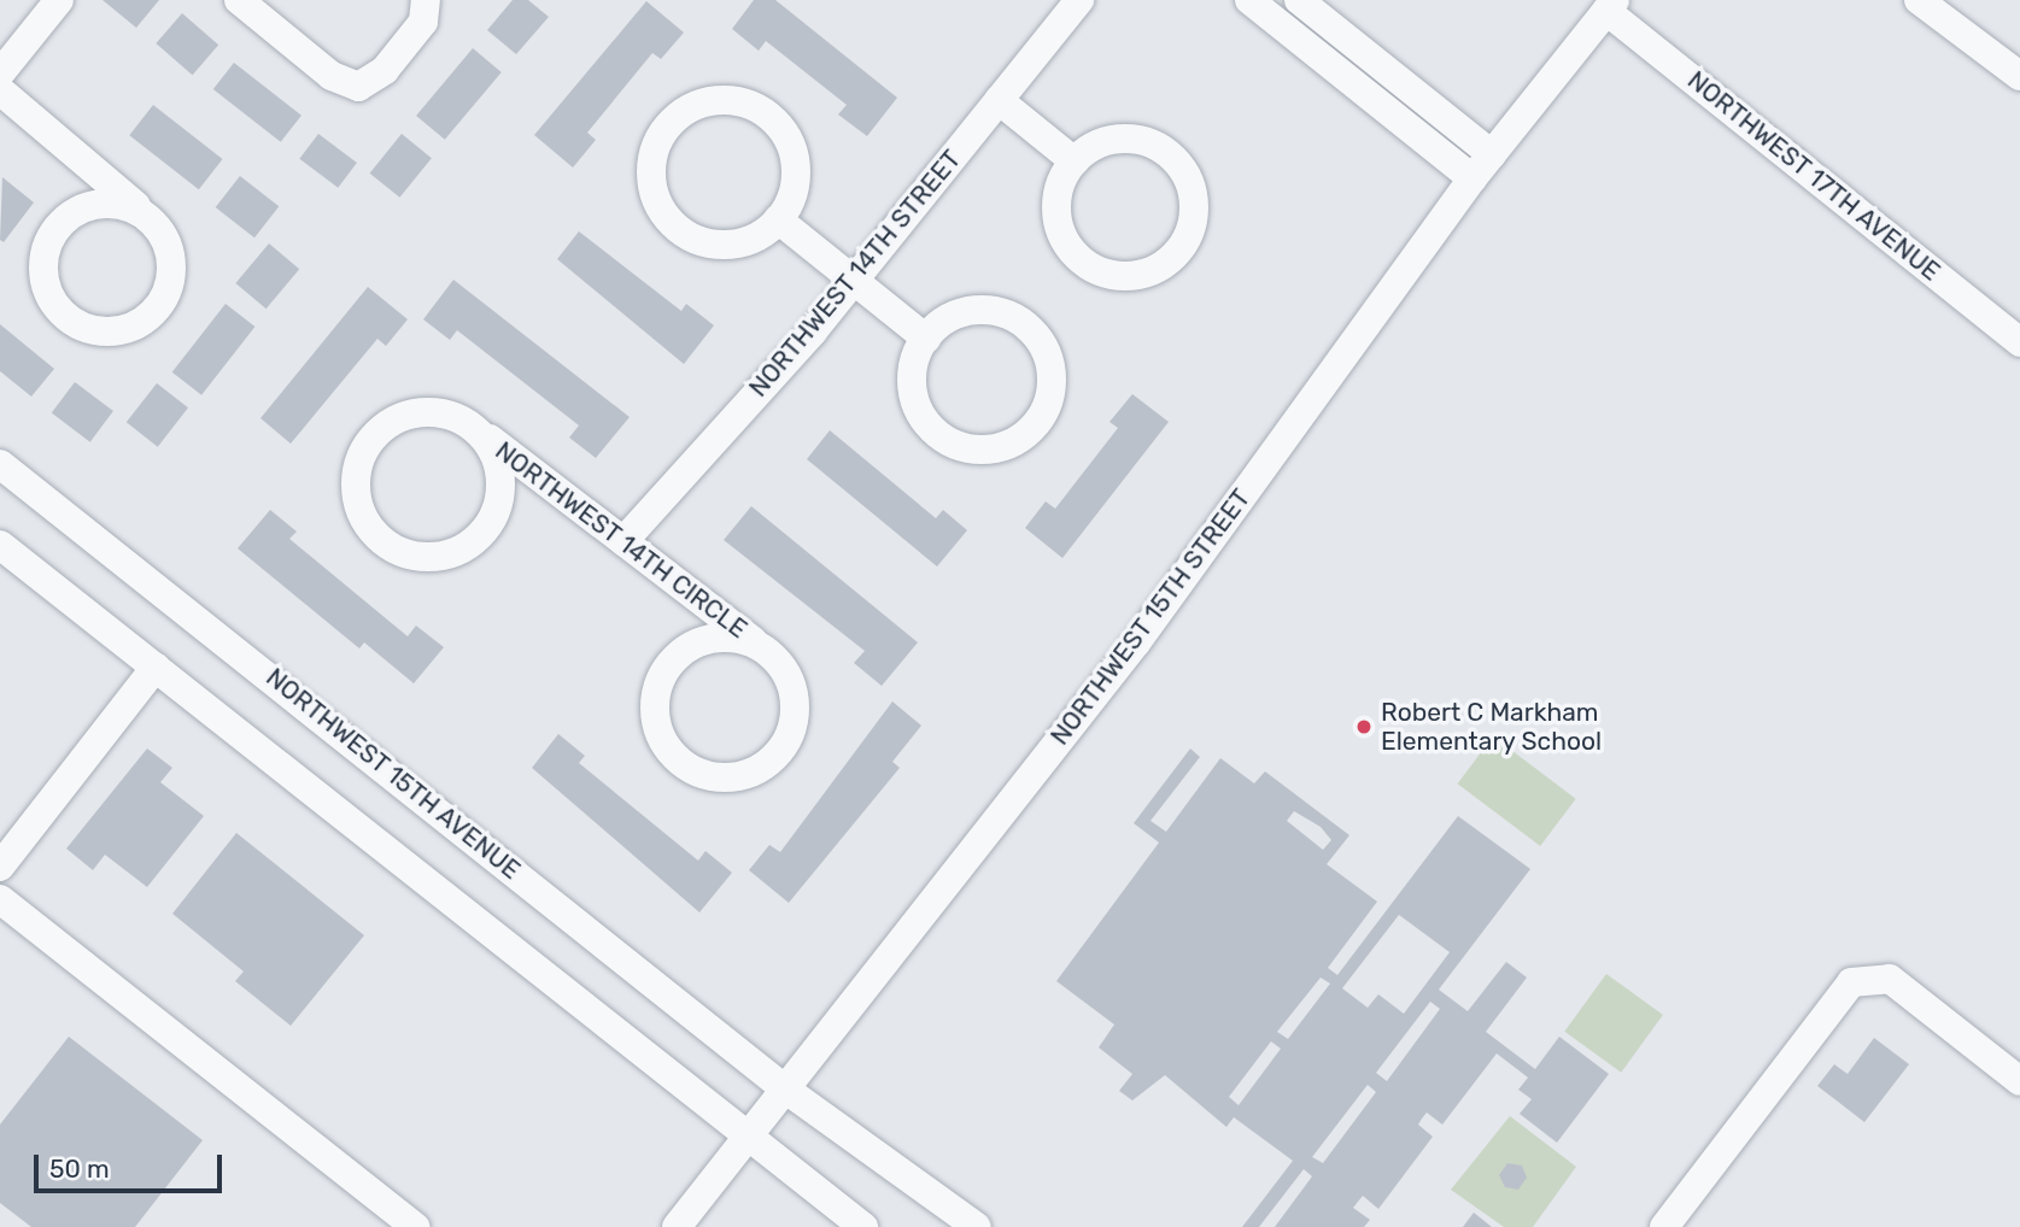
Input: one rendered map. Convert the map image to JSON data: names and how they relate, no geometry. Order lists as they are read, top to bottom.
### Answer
{
  "streets": {
    "street": [
      "NORTHWEST 17TH AVENUE",
      "NORTHWEST 14TH STREET",
      "NORTHWEST 14TH CIRCLE",
      "NORTHWEST 15TH STREET",
      "NORTHWEST 15TH AVENUE"
    ]
  },
  "crossings": [
    ["NORTHWEST 17TH AVENUE", "NORTHWEST 15TH STREET"],
    ["NORTHWEST 14TH STREET", "NORTHWEST 14TH CIRCLE"],
    ["NORTHWEST 15TH STREET", "NORTHWEST 15TH AVENUE"]
  ],
  "places": ["Robert C Markham Elementary School"],
  "scale_bar": "50 m"
}
